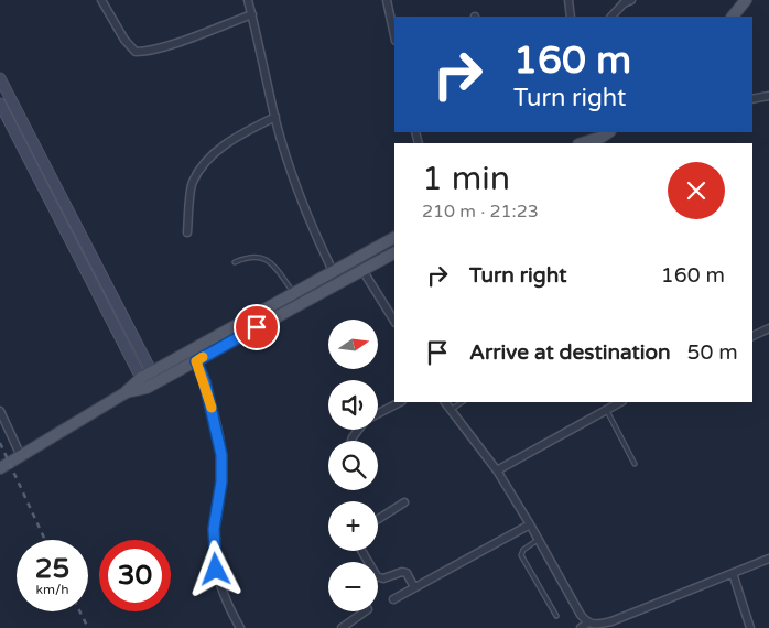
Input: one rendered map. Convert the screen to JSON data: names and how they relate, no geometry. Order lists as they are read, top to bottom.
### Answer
{
  "north": "right",
  "page": {
    "turn": ["160 m", "Turn right"],
    "heading": ["1 min", "210 m · 21:23"],
    "list": [
      {
        "name": "Turn right",
        "value": "160 m"
      },
      {
        "name": "Arrive at destination",
        "value": "50 m"
      }
    ],
    "map_buttons": ["+", "−"],
    "speed": "25 km/h",
    "limit": "30"
  }
}
